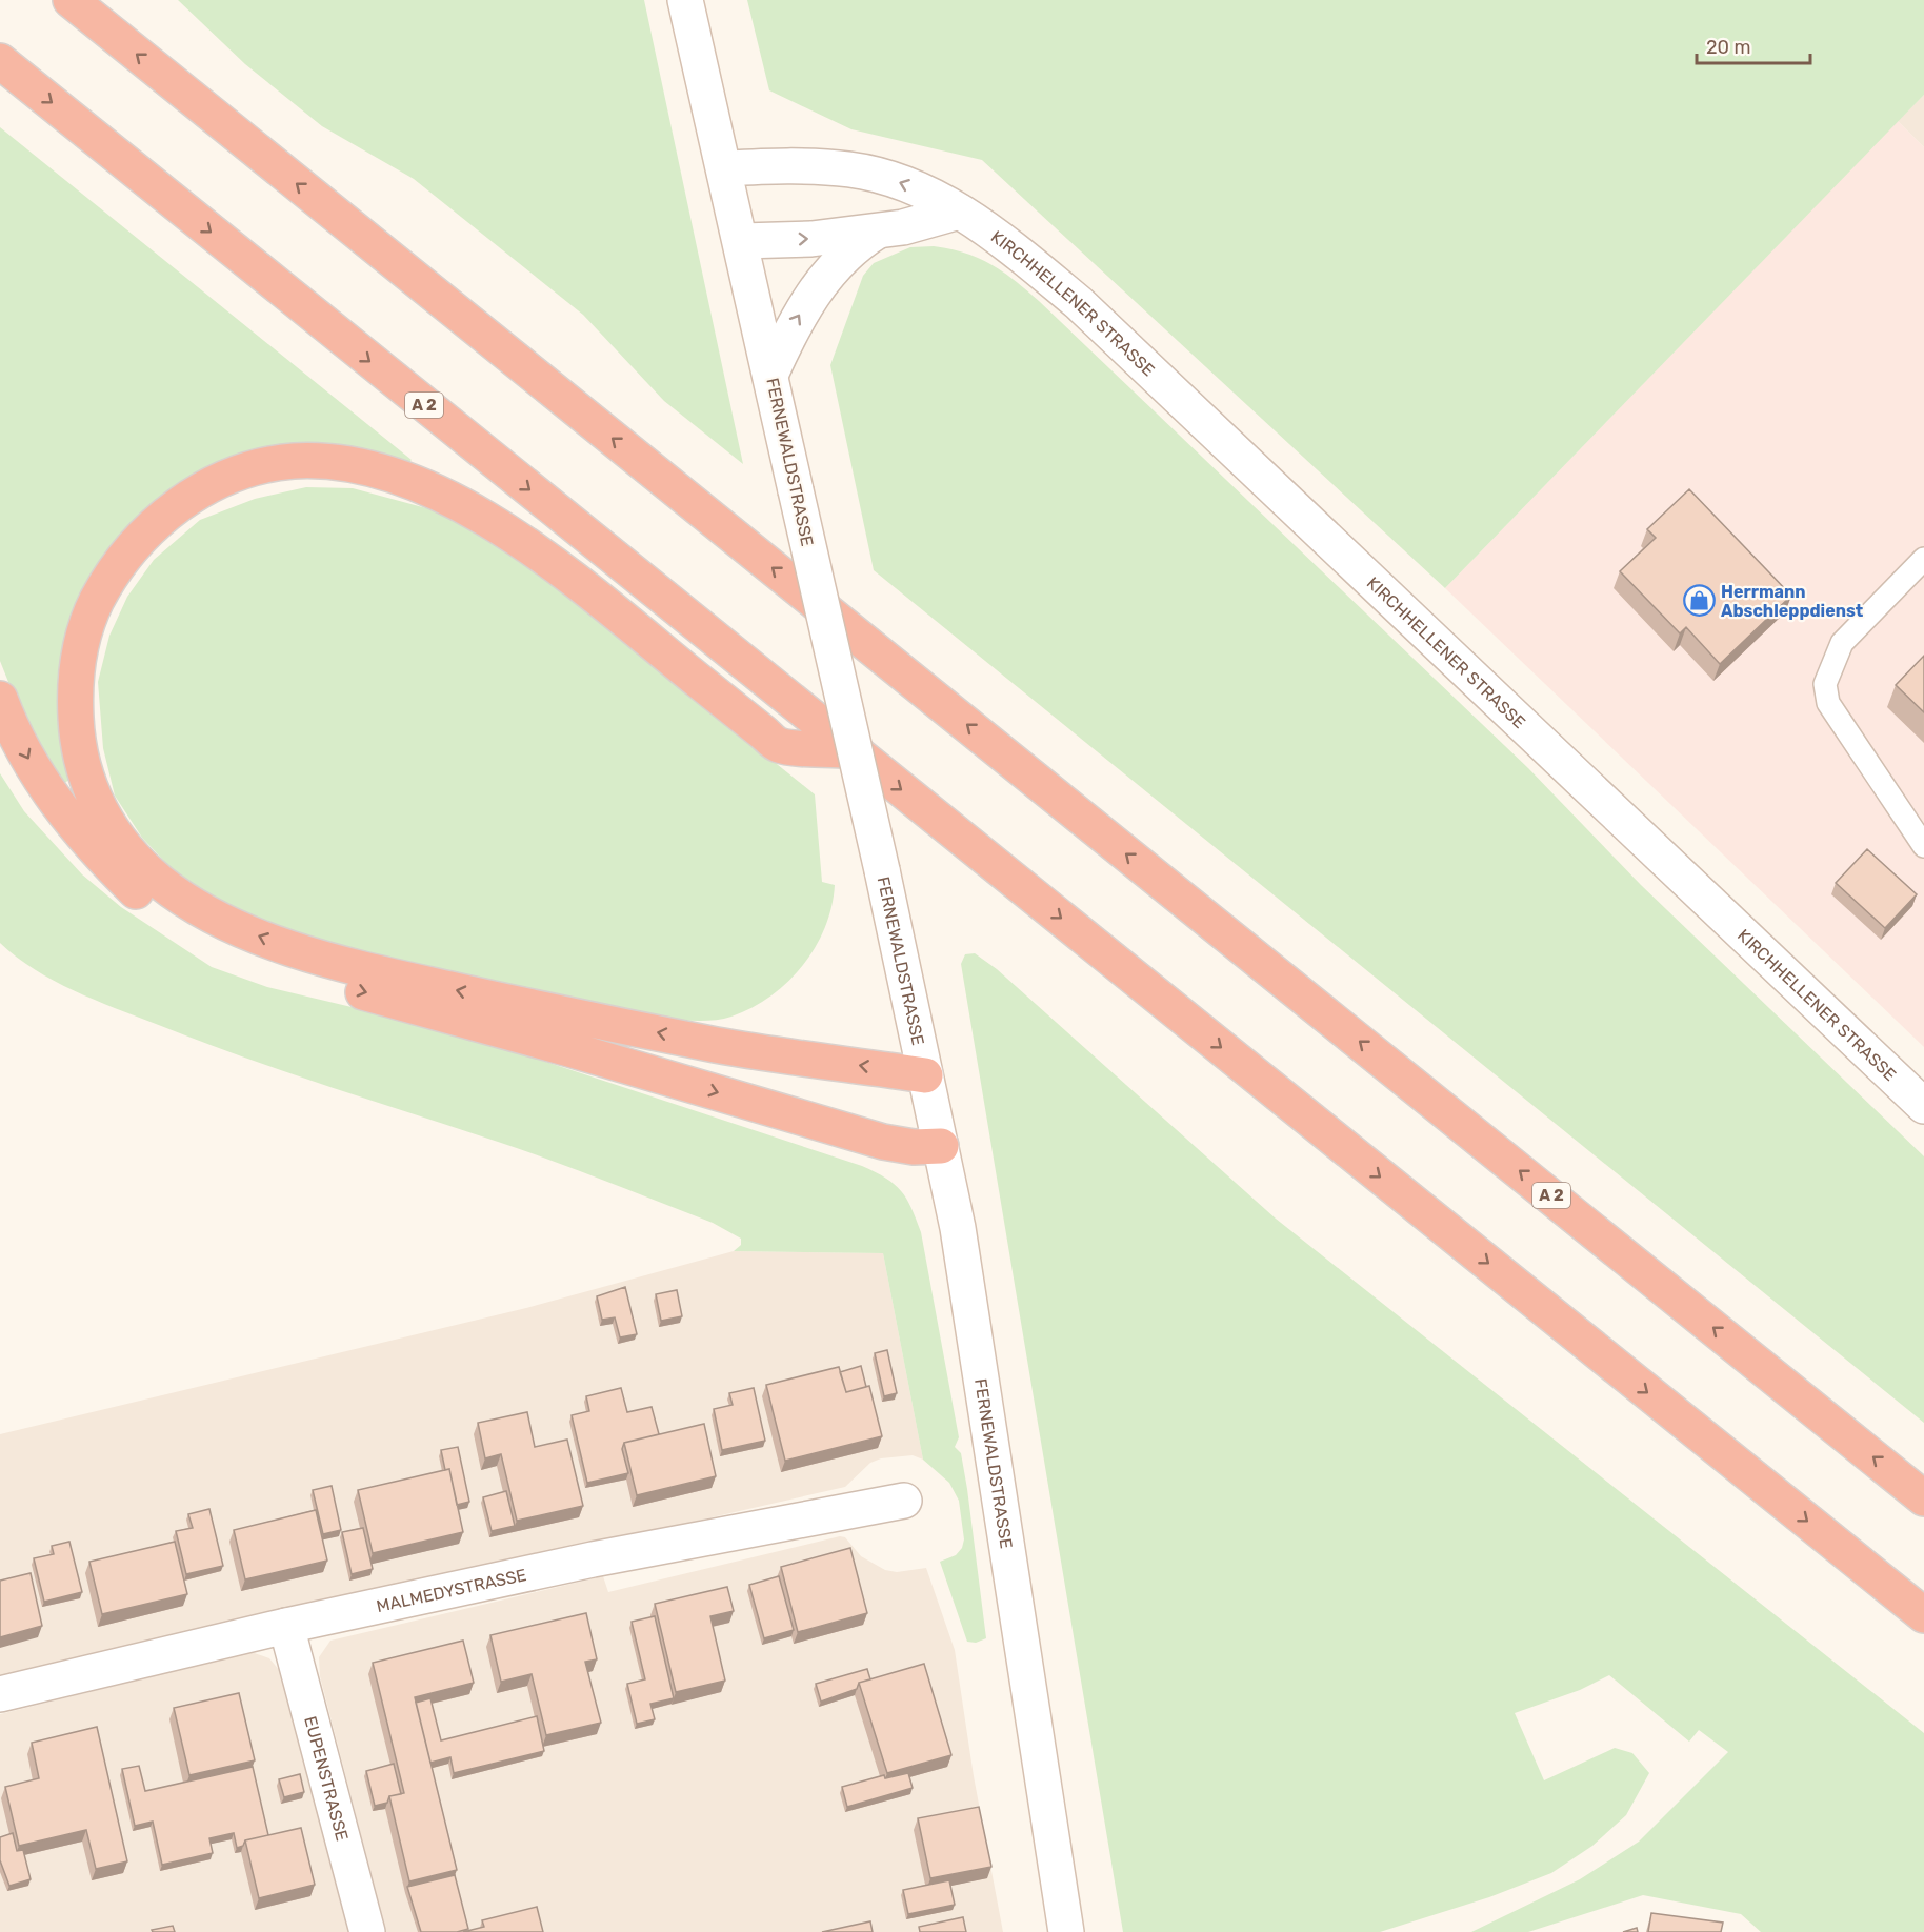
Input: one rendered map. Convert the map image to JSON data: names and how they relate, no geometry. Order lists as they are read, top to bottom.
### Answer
{
  "streets": {
    "highway": ["A 2"],
    "street": [
      "KIRCHHELLENER STRASSE",
      "FERNEWALDSTRASSE",
      "MALMEDYSTRASSE",
      "EUPENSTRASSE"
    ]
  },
  "crossings": [
    ["KIRCHHELLENER STRASSE", "FERNEWALDSTRASSE"],
    ["MALMEDYSTRASSE", "EUPENSTRASSE"]
  ],
  "places": {
    "shop": ["Herrmann Abschleppdienst"]
  },
  "scale_bar": "20 m"
}
